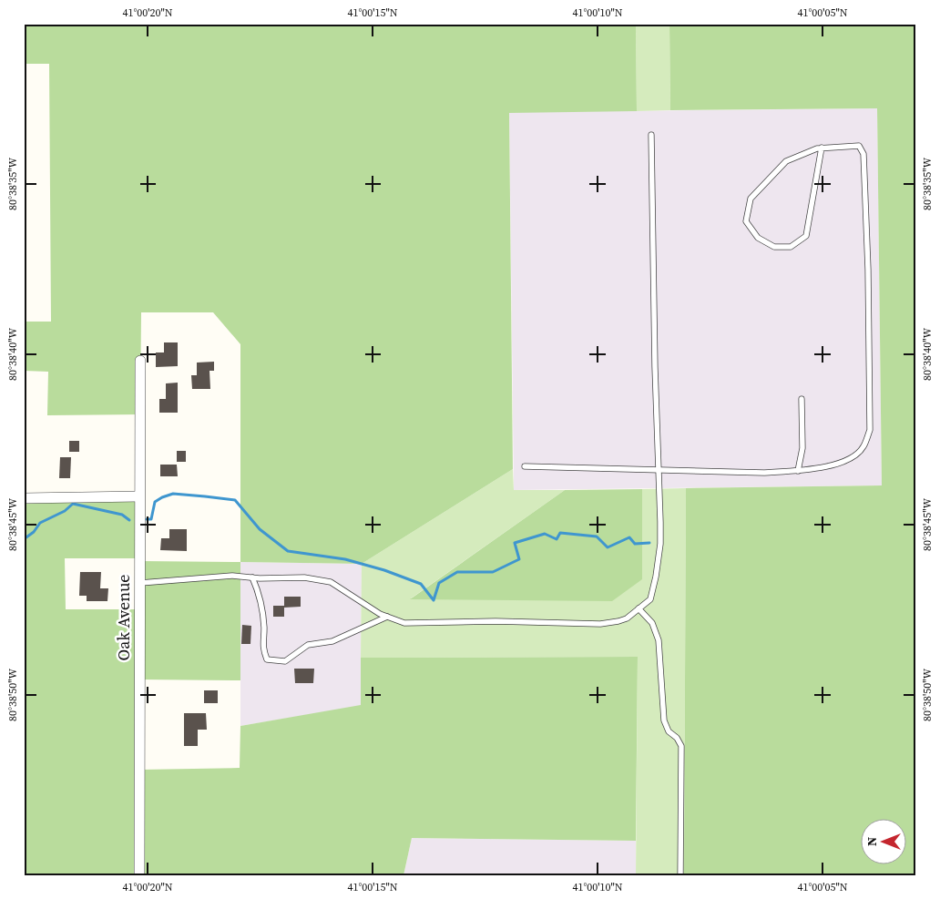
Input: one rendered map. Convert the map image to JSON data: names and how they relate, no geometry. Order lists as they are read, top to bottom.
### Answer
{
  "streets": {
    "street": ["Oak Avenue"]
  },
  "north": "left",
  "coordinates": [
    "41°00'20\"N",
    "41°00'15\"N",
    "41°00'10\"N",
    "41°00'05\"N",
    "80°38'35\"W",
    "80°38'40\"W",
    "80°38'45\"W",
    "80°38'50\"W"
  ]
}
